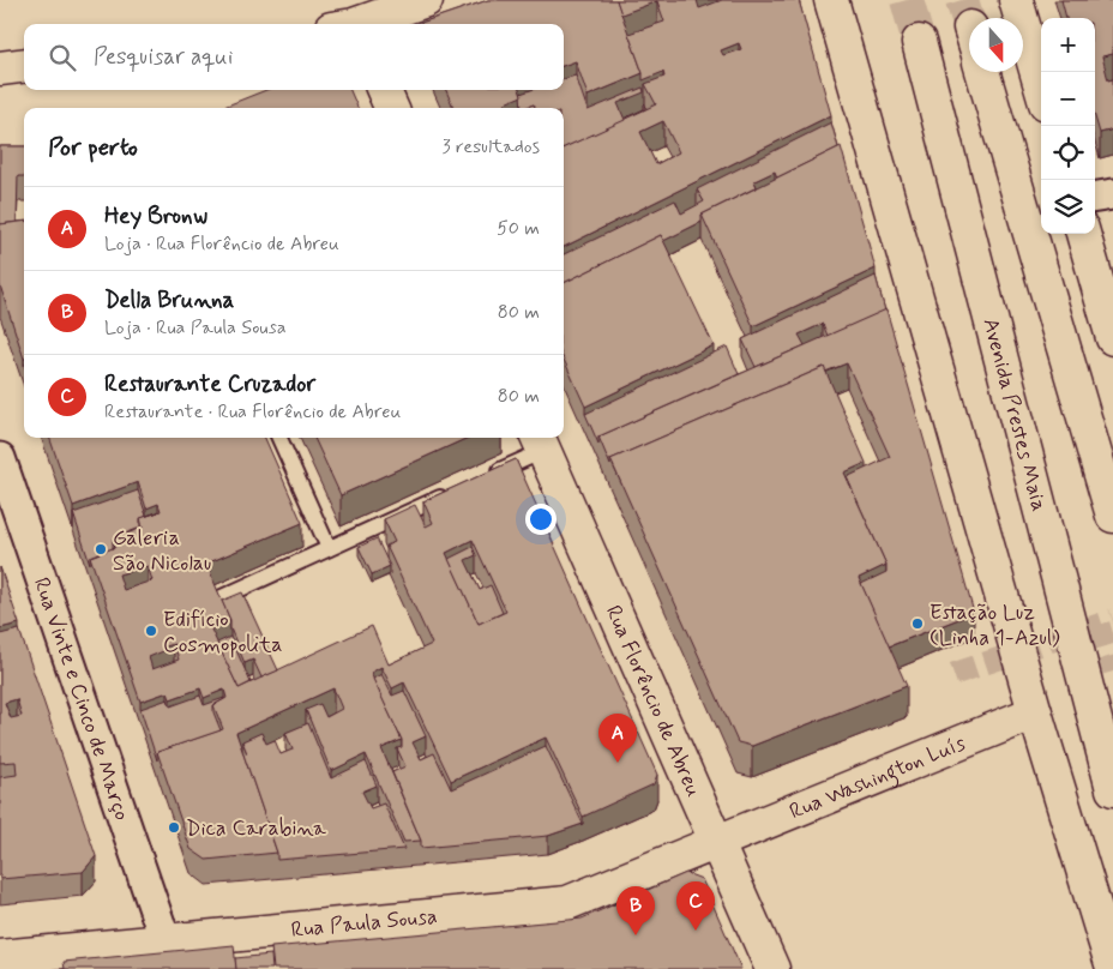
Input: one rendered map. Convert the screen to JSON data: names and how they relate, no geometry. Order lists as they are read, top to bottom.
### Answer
{
  "streets": {
    "main road": [
      "Avenida Prestes Maia",
      "Rua Florêncio de Abreu",
      "Rua Washington Luís",
      "Rua Paula Sousa"
    ],
    "street": ["Rua Vinte e Cinco de Março"]
  },
  "crossings": [
    ["Rua Vinte e Cinco de Março", "Rua Paula Sousa"],
    ["Rua Florêncio de Abreu", "Rua Washington Luís"],
    ["Rua Florêncio de Abreu", "Rua Paula Sousa"],
    ["Rua Washington Luís", "Rua Paula Sousa"]
  ],
  "places": [
    "Galeria São Nicolau",
    "Estação Luz (Linha 1-Azul)",
    "Edifício Cosmopolita",
    "Dica Carabina"
  ],
  "north": "bottom",
  "page": {
    "map_buttons": ["+", "−"],
    "search": "Pesquisar aqui",
    "heading": ["Por perto", "3 resultados"],
    "list": [
      {
        "mark": "A",
        "name": "Hey Bronw",
        "note": "Loja · Rua Florêncio de Abreu",
        "value": "50 m"
      },
      {
        "mark": "B",
        "name": "Della Brunna",
        "note": "Loja · Rua Paula Sousa",
        "value": "80 m"
      },
      {
        "mark": "C",
        "name": "Restaurante Cruzador",
        "note": "Restaurante · Rua Florêncio de Abreu",
        "value": "80 m"
      }
    ],
    "pins": ["A", "C", "B"]
  }
}
